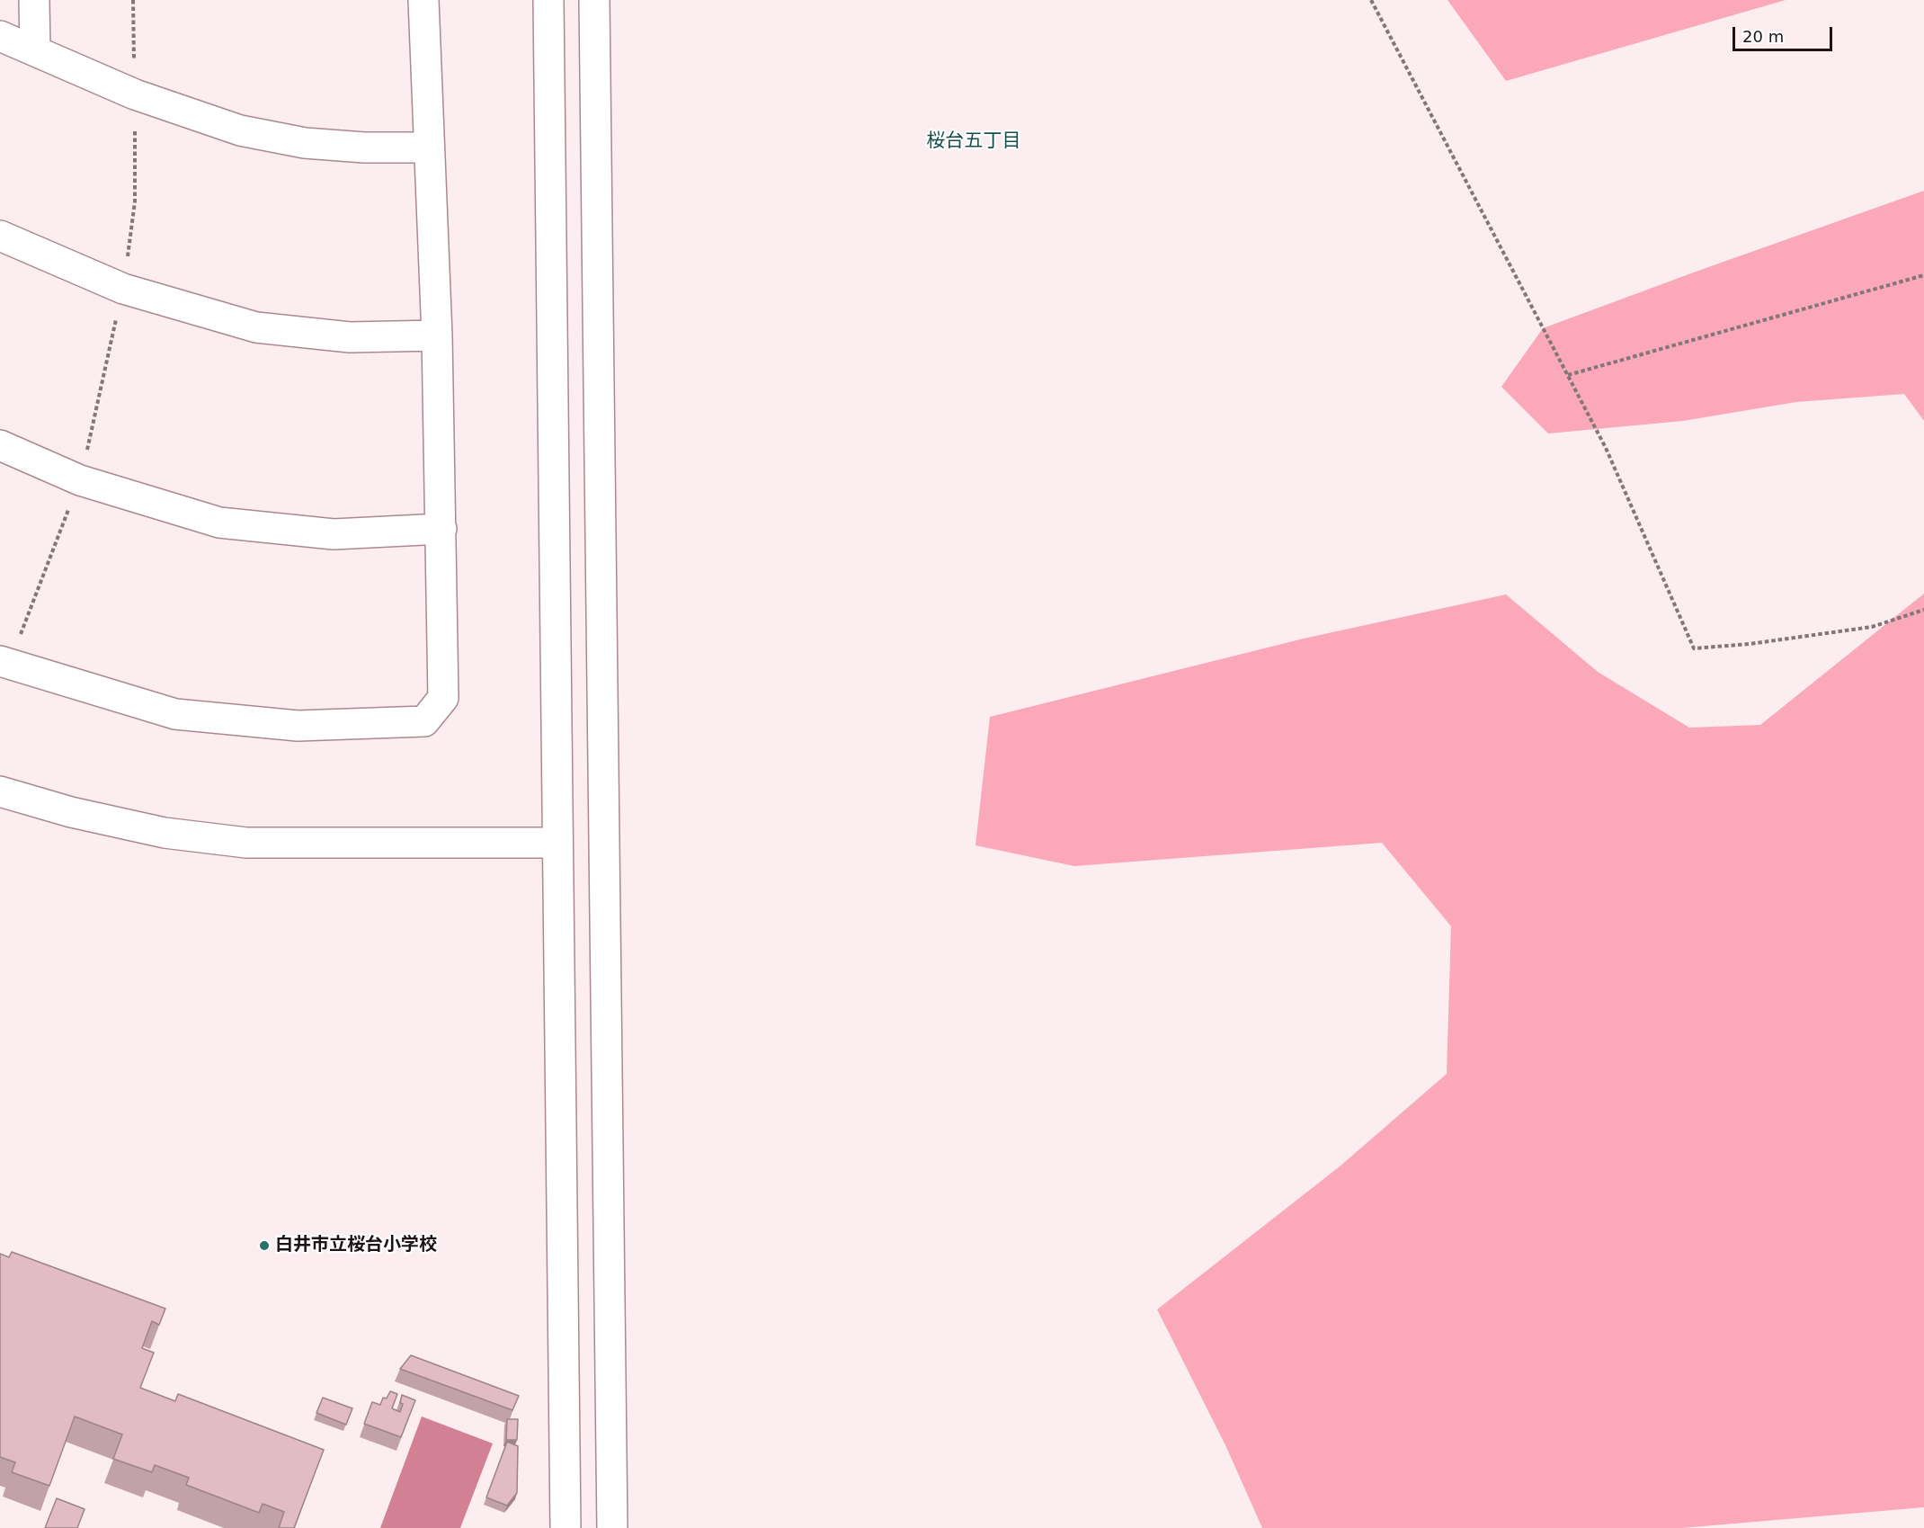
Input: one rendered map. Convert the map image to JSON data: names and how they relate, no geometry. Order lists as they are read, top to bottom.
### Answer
{
  "districts": ["桜台五丁目"],
  "places": ["白井市立桜台小学校"],
  "scale_bar": "20 m"
}
